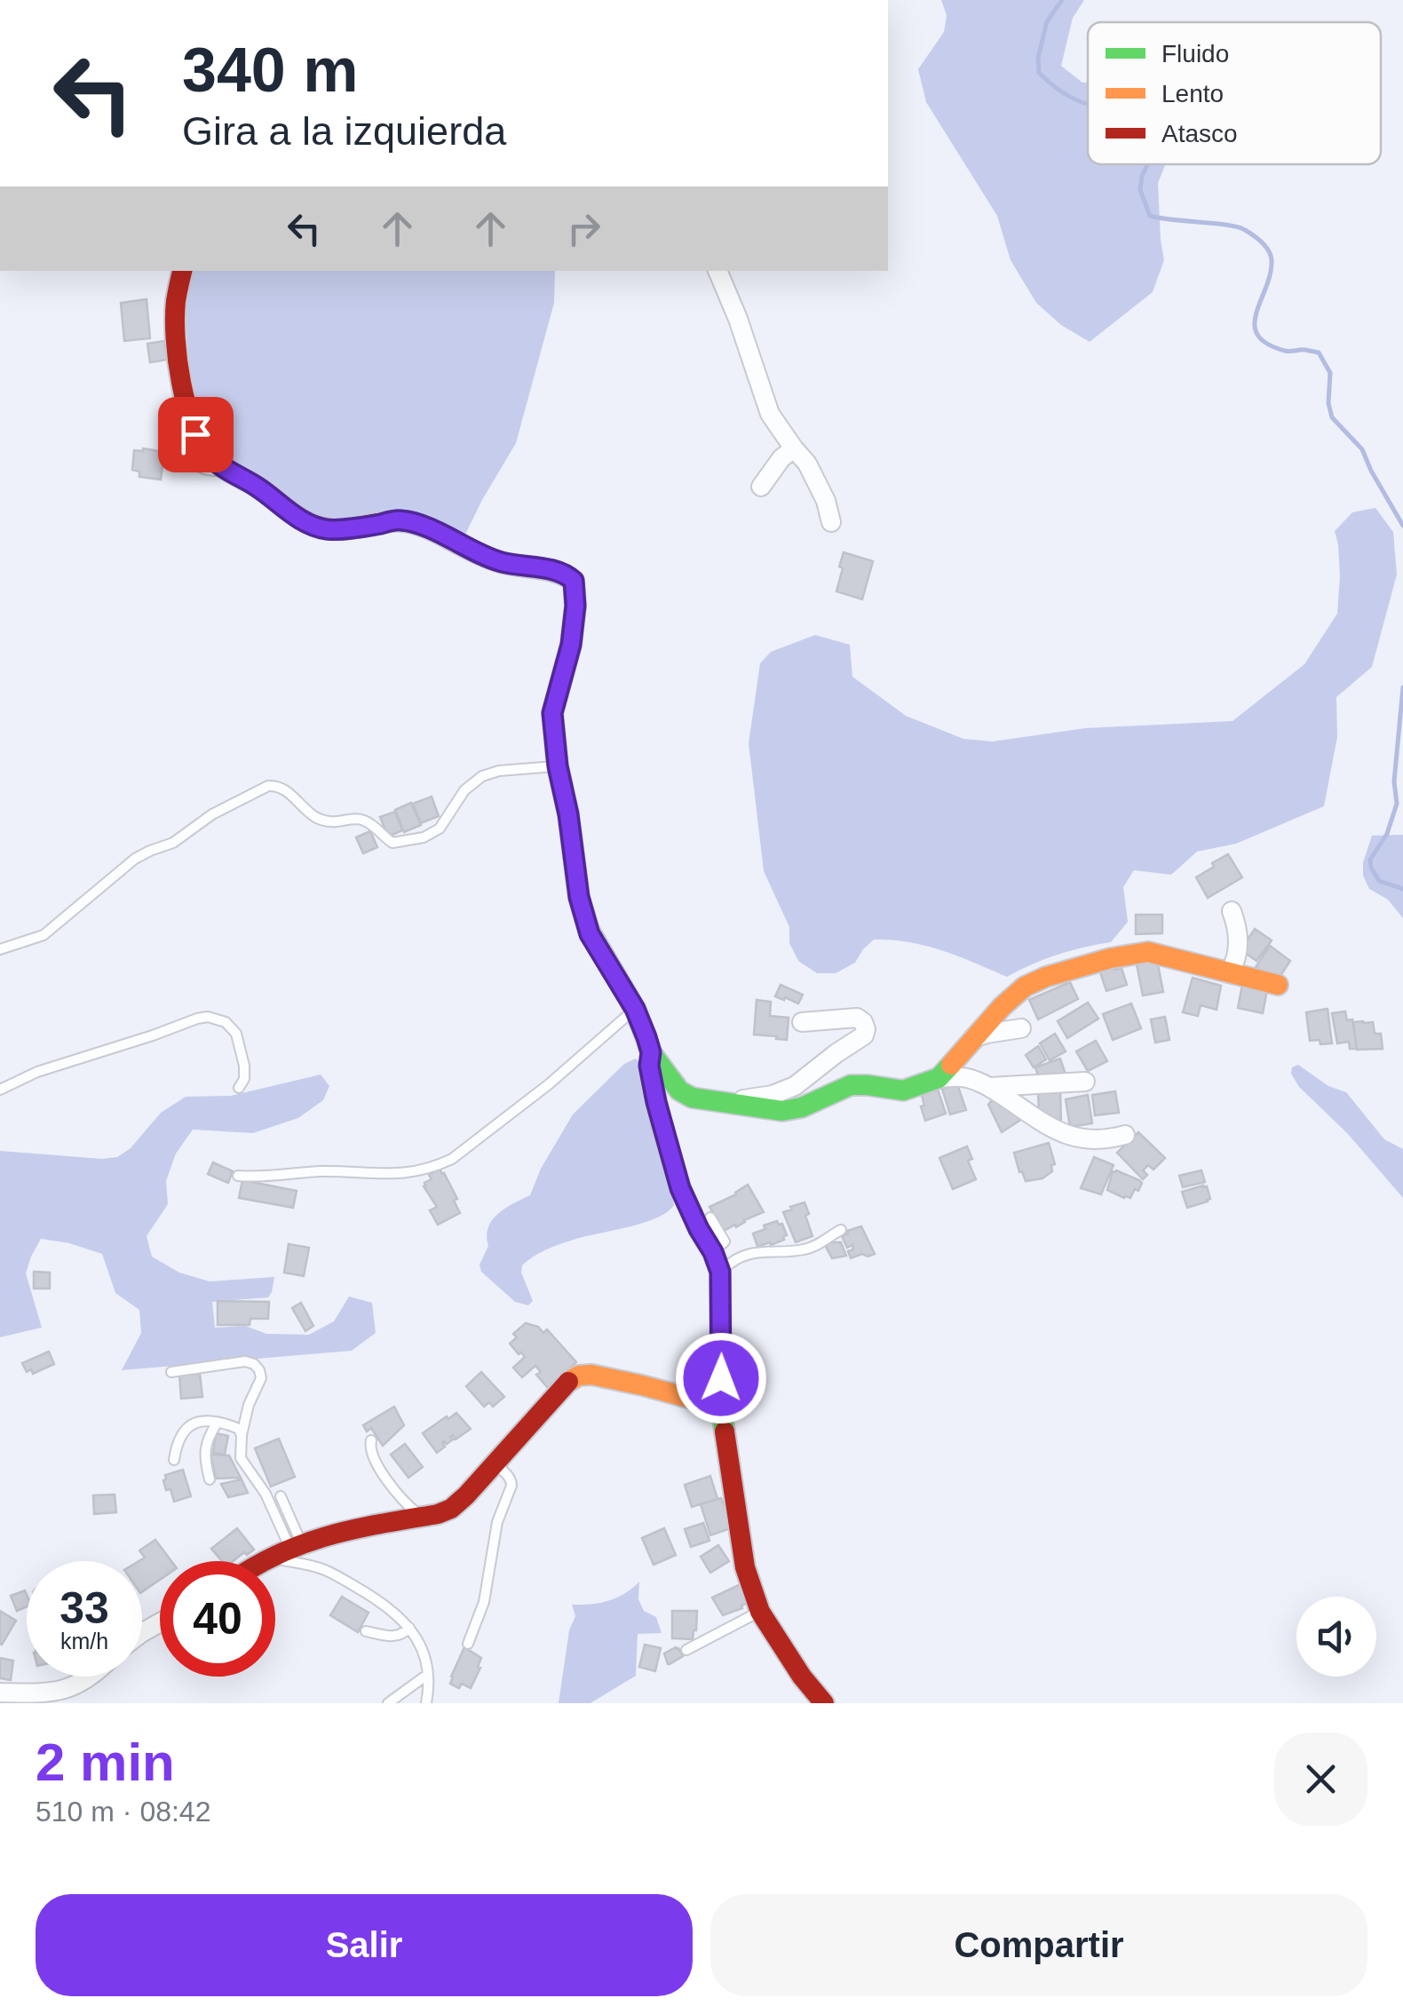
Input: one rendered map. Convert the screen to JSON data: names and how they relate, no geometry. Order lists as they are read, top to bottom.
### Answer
{
  "legend": ["Fluido", "Lento", "Atasco"],
  "page": {
    "turn": ["340 m", "Gira a la izquierda"],
    "speed": "33 km/h",
    "limit": "40",
    "heading": ["2 min", "510 m · 08:42"],
    "buttons": ["Salir", "Compartir"]
  }
}
